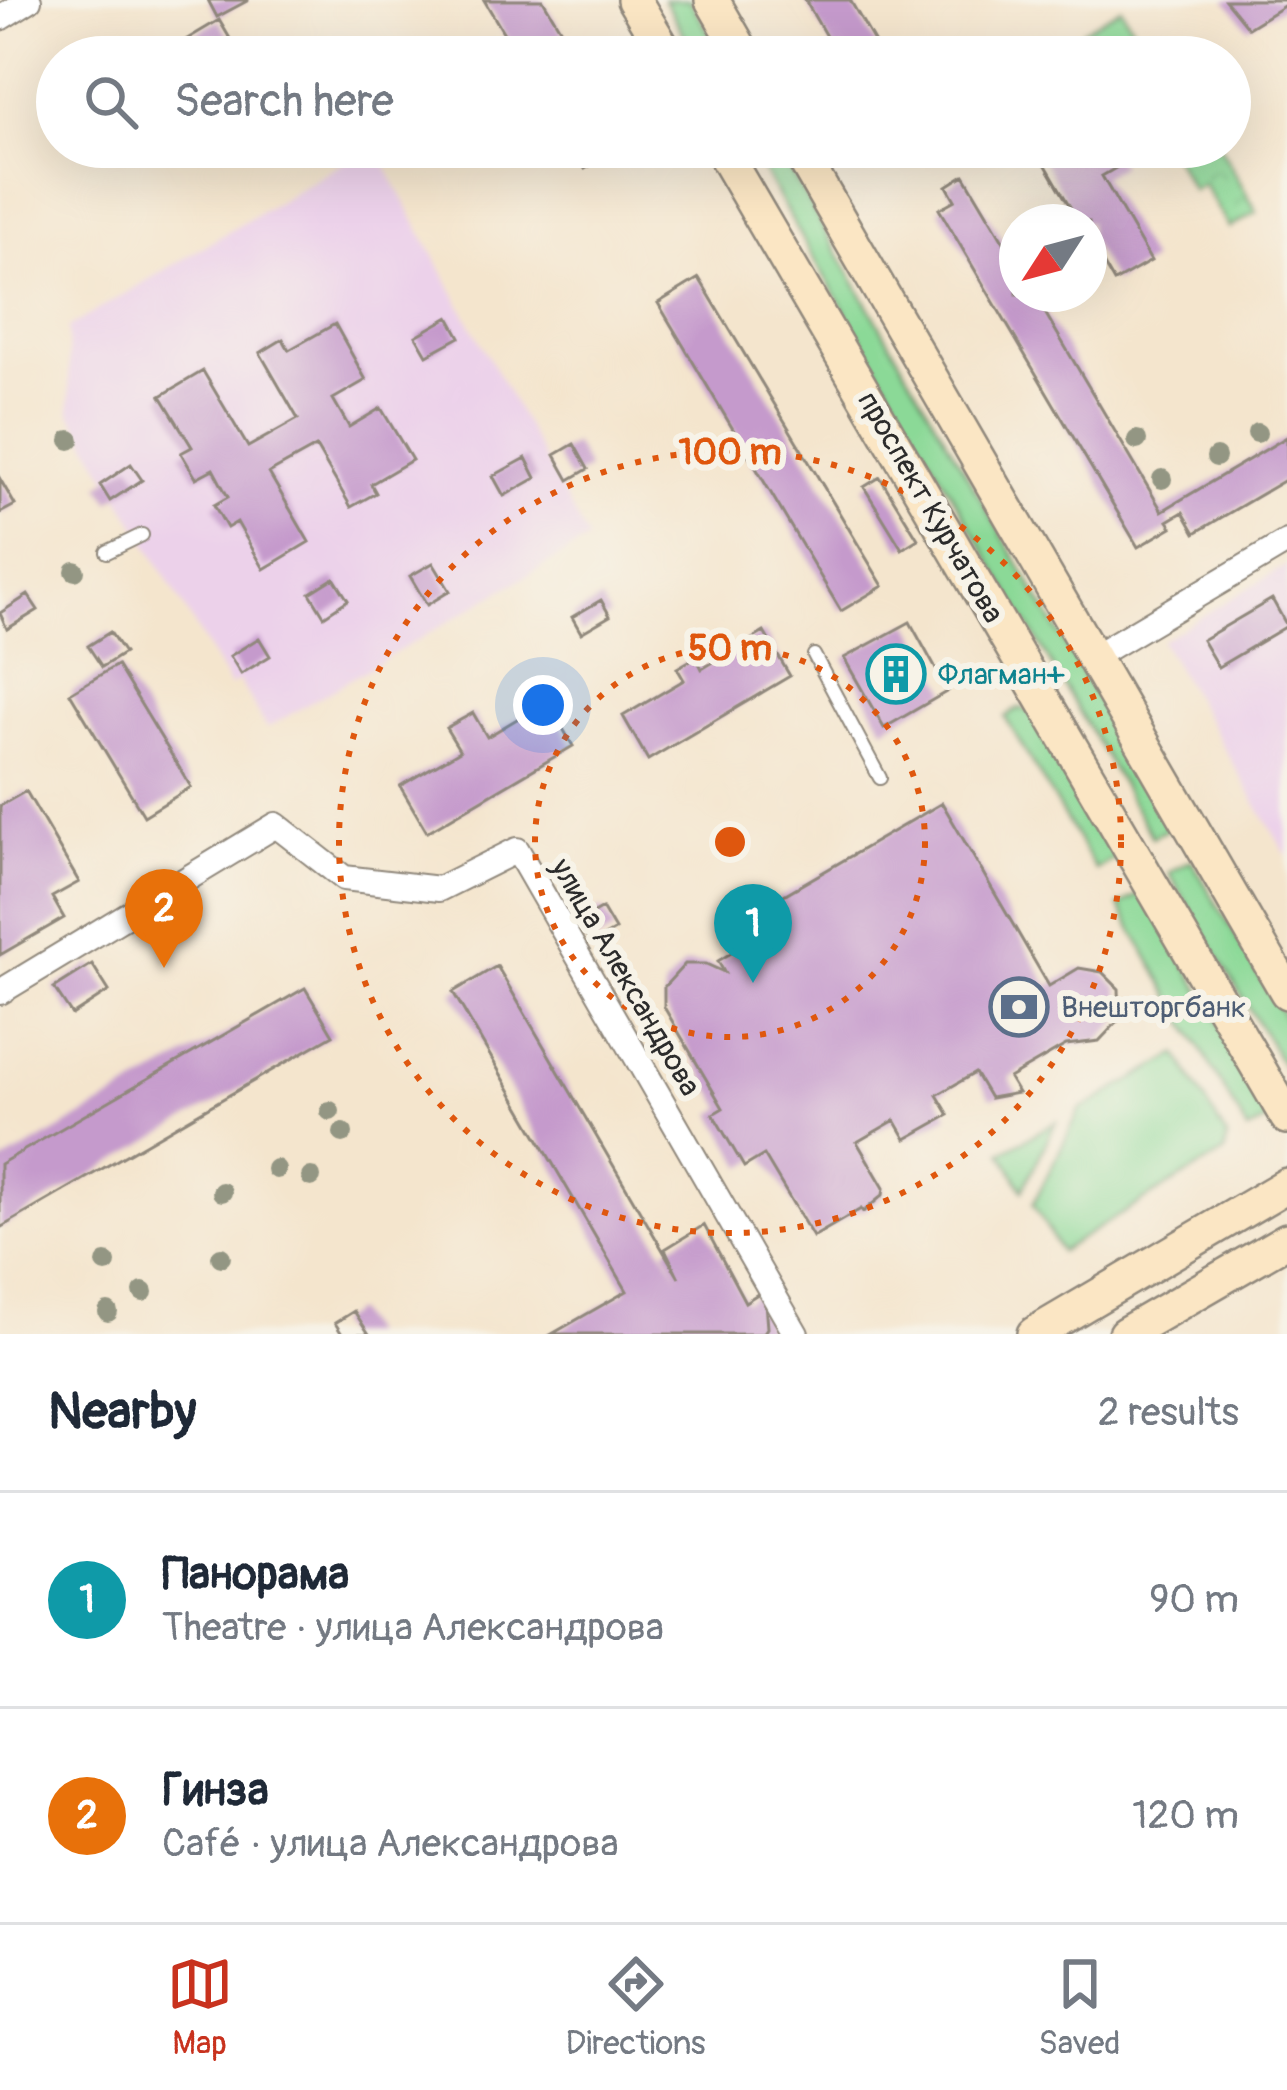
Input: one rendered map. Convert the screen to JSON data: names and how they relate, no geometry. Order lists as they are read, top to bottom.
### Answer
{
  "streets": {
    "street": ["проспект Курчатова", "улица Александрова"]
  },
  "places": {
    "building": ["Флагман+"],
    "bank": ["Внешторгбанк"]
  },
  "north": "bottom left",
  "page": {
    "search": "Search here",
    "pins": ["2", "1"],
    "heading": ["Nearby", "2 results"],
    "list": [
      {
        "mark": "1",
        "name": "Панорама",
        "note": "Theatre · улица Александрова",
        "value": "90 m"
      },
      {
        "mark": "2",
        "name": "Гинза",
        "note": "Café · улица Александрова",
        "value": "120 m"
      }
    ],
    "nav": ["Map", "Directions", "Saved"]
  },
  "rings": ["100 m", "50 m"]
}
